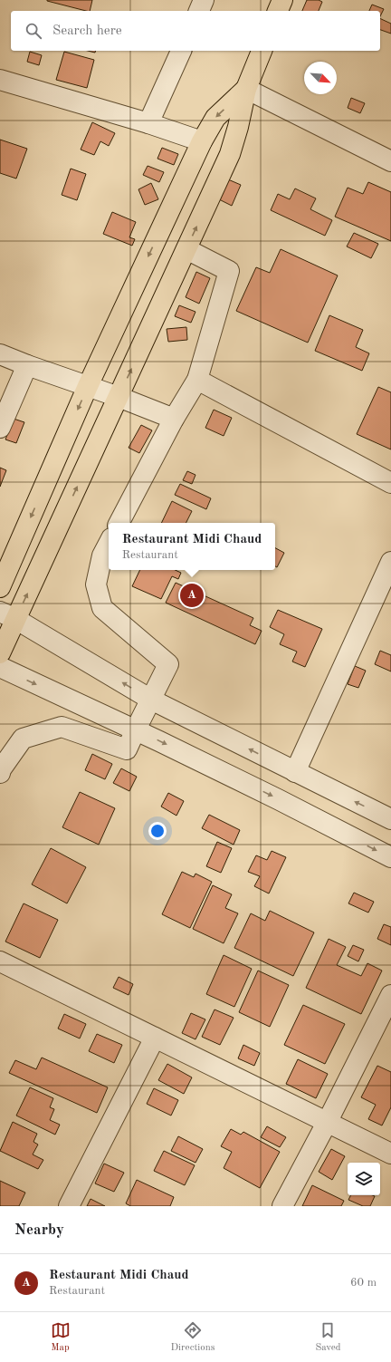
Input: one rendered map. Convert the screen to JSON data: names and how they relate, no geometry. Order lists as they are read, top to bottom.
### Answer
{
  "north": "bottom right",
  "page": {
    "search": "Search here",
    "popup": ["Restaurant Midi Chaud", "Restaurant"],
    "pins": "A",
    "heading": "Nearby",
    "list": [
      {
        "mark": "A",
        "name": "Restaurant Midi Chaud",
        "note": "Restaurant",
        "value": "60 m"
      }
    ],
    "nav": ["Map", "Directions", "Saved"]
  }
}
